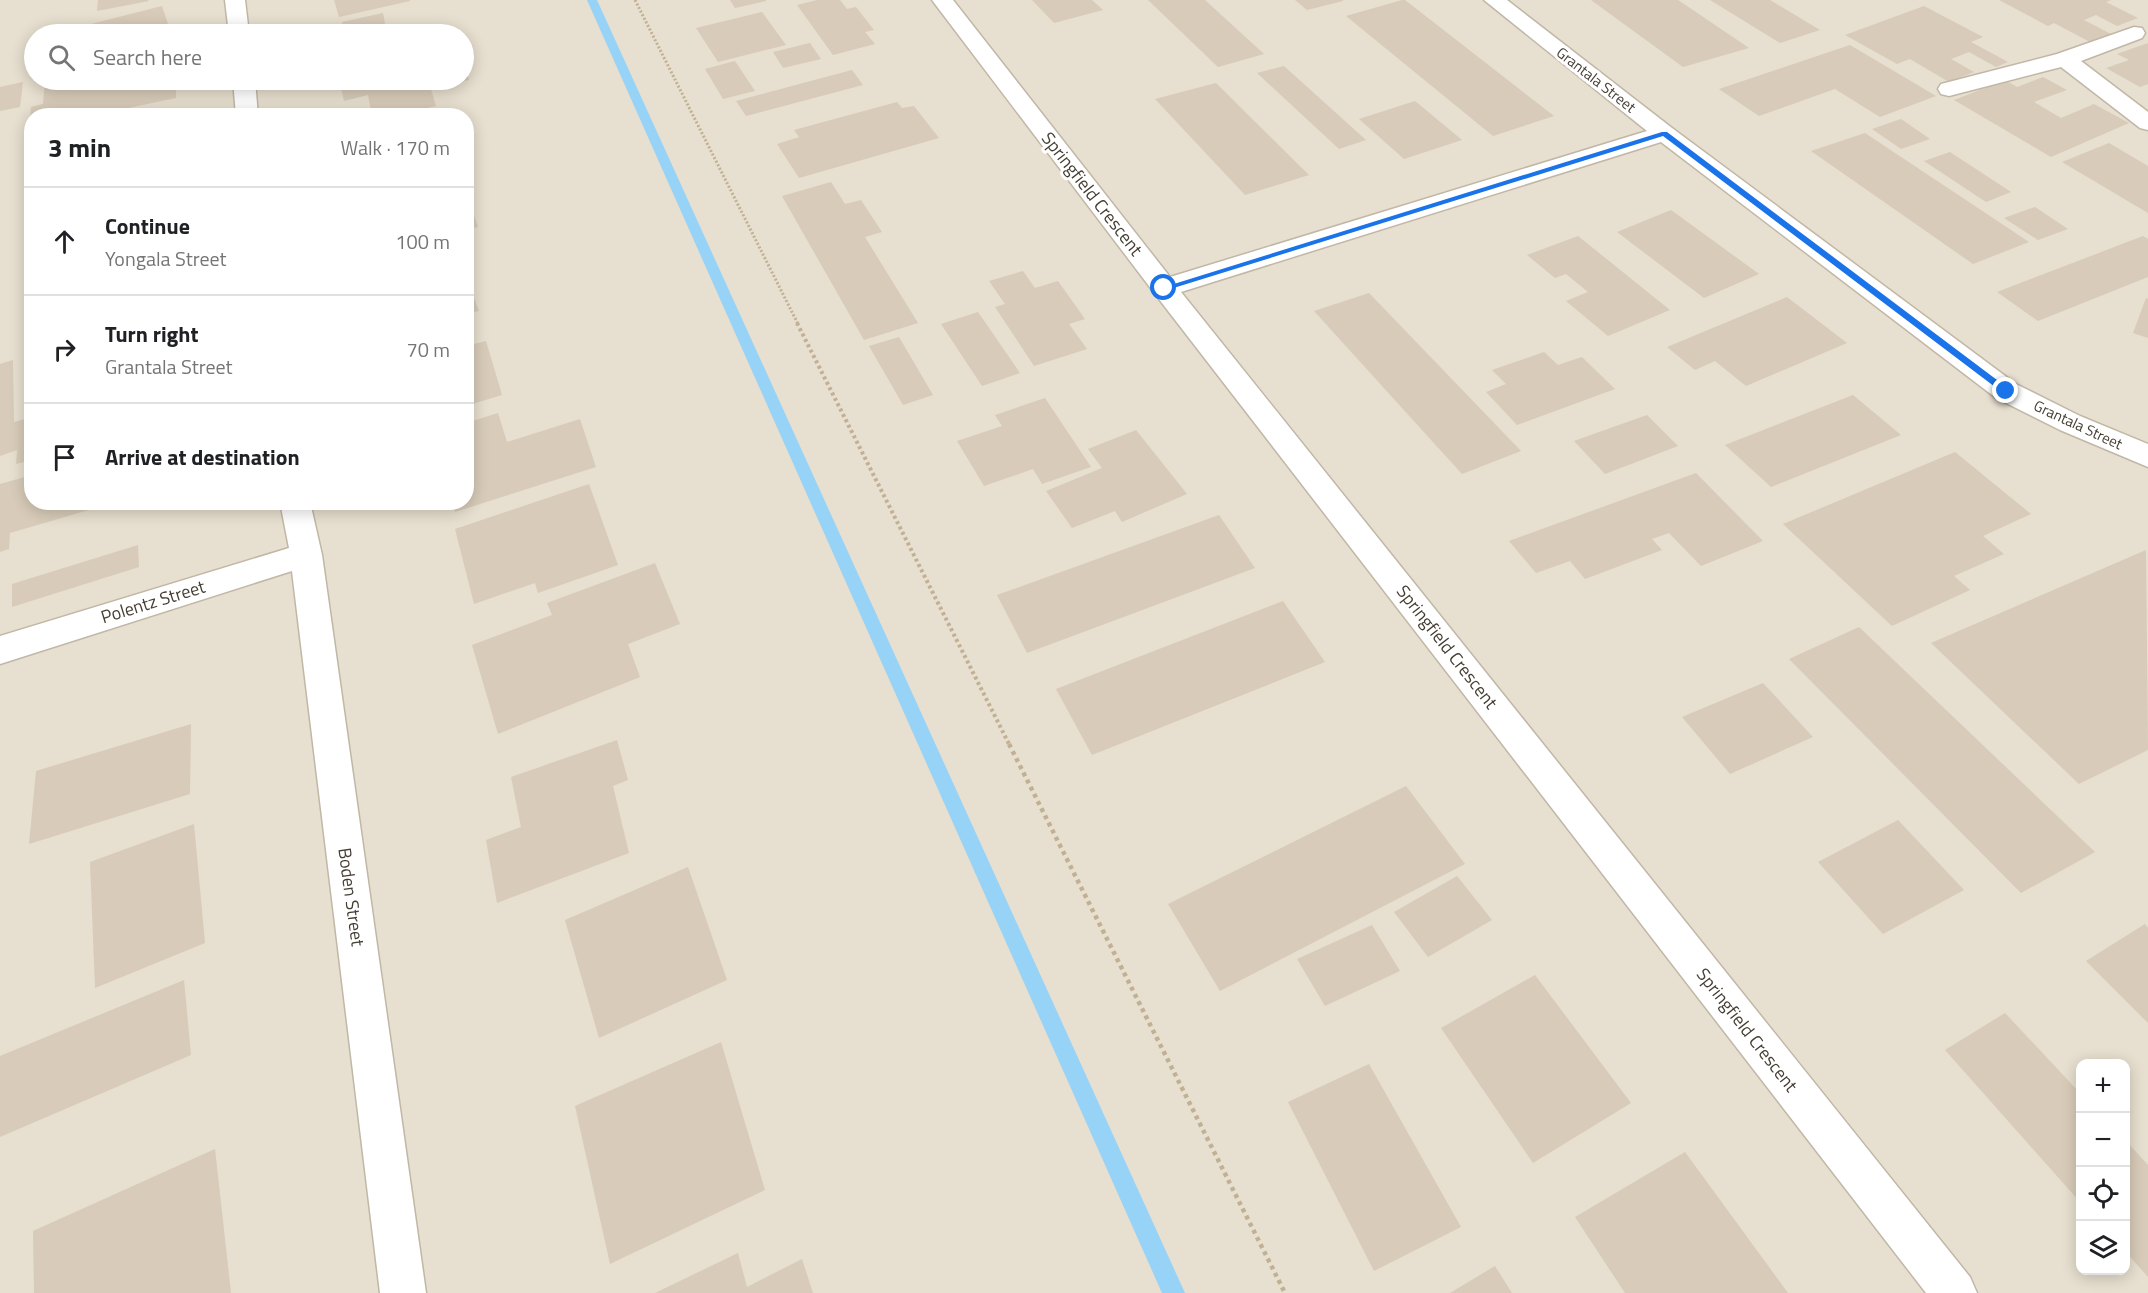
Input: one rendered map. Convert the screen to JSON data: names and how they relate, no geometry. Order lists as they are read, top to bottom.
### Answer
{
  "streets": {
    "street": [
      "Grantala Street",
      "Springfield Crescent",
      "Polentz Street",
      "Boden Street"
    ]
  },
  "crossings": [
    ["Polentz Street", "Boden Street"]
  ],
  "page": {
    "search": "Search here",
    "heading": ["3 min", "Walk · 170 m"],
    "list": [
      ["Continue", "Yongala Street", "100 m"],
      ["Turn right", "Grantala Street", "70 m"],
      "Arrive at destination"
    ],
    "map_buttons": ["+", "−"]
  }
}
